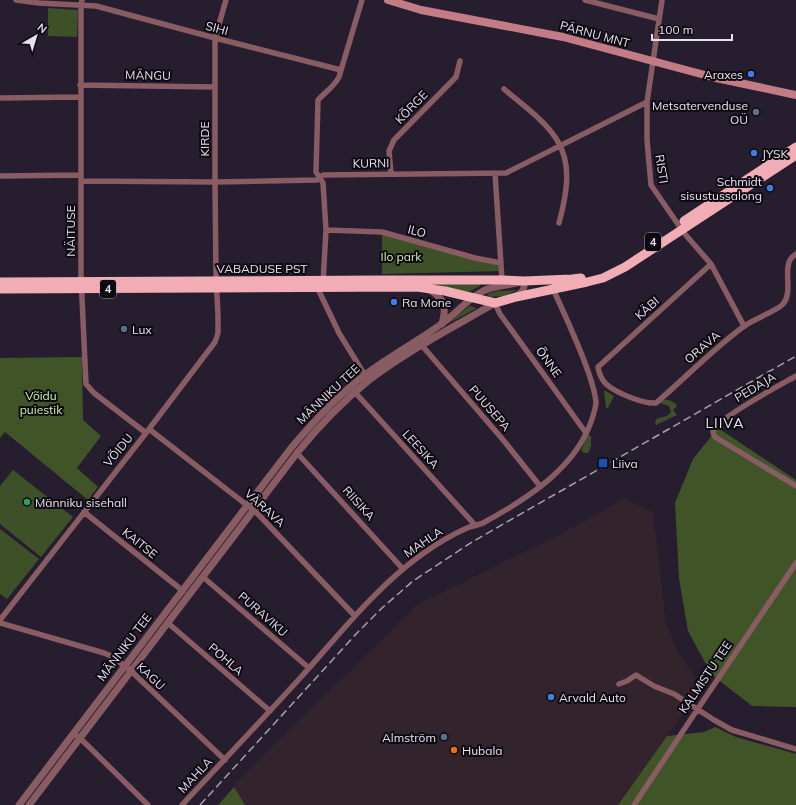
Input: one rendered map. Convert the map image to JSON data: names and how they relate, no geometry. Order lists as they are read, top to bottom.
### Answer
{
  "streets": {
    "highway": ["4", "VABADUSE PST", "MÄNNIKU TEE"],
    "main road": ["PÄRNU MNT"],
    "street": [
      "SIHI",
      "MÄNGU",
      "KÕRGE",
      "KIRDE",
      "KURNI",
      "RISTI",
      "NÄITUSE",
      "ILO",
      "KÄBI",
      "ORAVA",
      "ÕNNE",
      "PEDAJA",
      "PUUSEPA",
      "LEESIKA",
      "VÕIDU",
      "RIISIKA",
      "VÄRAVA",
      "MAHLA",
      "KAITSE",
      "PURAVIKU",
      "POHLA",
      "KAGU",
      "KALMISTU TEE"
    ]
  },
  "crossings": [
    ["SIHI", "KIRDE"],
    ["SIHI", "NÄITUSE"],
    ["PÄRNU MNT", "RISTI"],
    ["MÄNGU", "KIRDE"],
    ["MÄNGU", "NÄITUSE"],
    ["KÕRGE", "KURNI"],
    ["KIRDE", "KURNI"],
    ["KIRDE", "VABADUSE PST"],
    ["KIRDE", "VÕIDU"],
    ["KURNI", "RISTI"],
    ["KURNI", "NÄITUSE"],
    ["RISTI", "KÄBI"],
    ["RISTI", "ORAVA"],
    ["RISTI", "MÄNNIKU TEE"],
    ["NÄITUSE", "VABADUSE PST"],
    ["NÄITUSE", "VÕIDU"],
    ["NÄITUSE", "VÄRAVA"],
    ["VABADUSE PST", "ÕNNE"],
    ["VABADUSE PST", "MÄNNIKU TEE"],
    ["VABADUSE PST", "VÕIDU"],
    ["KÄBI", "ORAVA"],
    ["ÕNNE", "MÄNNIKU TEE"],
    ["ÕNNE", "MAHLA"],
    ["MÄNNIKU TEE", "PUUSEPA"],
    ["MÄNNIKU TEE", "LEESIKA"],
    ["MÄNNIKU TEE", "RIISIKA"],
    ["MÄNNIKU TEE", "VÄRAVA"],
    ["MÄNNIKU TEE", "MAHLA"],
    ["MÄNNIKU TEE", "KAITSE"],
    ["MÄNNIKU TEE", "PURAVIKU"],
    ["MÄNNIKU TEE", "POHLA"],
    ["MÄNNIKU TEE", "KAGU"],
    ["PUUSEPA", "MAHLA"],
    ["LEESIKA", "MAHLA"],
    ["VÕIDU", "VÄRAVA"],
    ["VÕIDU", "KAITSE"],
    ["VÕIDU", "KAGU"],
    ["RIISIKA", "MAHLA"],
    ["VÄRAVA", "MAHLA"],
    ["MAHLA", "PURAVIKU"],
    ["MAHLA", "POHLA"],
    ["MAHLA", "KAGU"]
  ],
  "districts": ["LIIVA"],
  "parks": ["Ilo park", "Võidu puiestik"],
  "places": {
    "other": [
      "Araxes",
      "Metsatervenduse OÜ",
      "JYSK",
      "Schmidt sisustussalong",
      "Ra Mone",
      "Lux",
      "Männiku sisehall",
      "Arvald Auto",
      "Almström",
      "Hubala"
    ],
    "transit": ["Liiva"]
  },
  "scale_bar": "100 m",
  "north": "top right"
}
